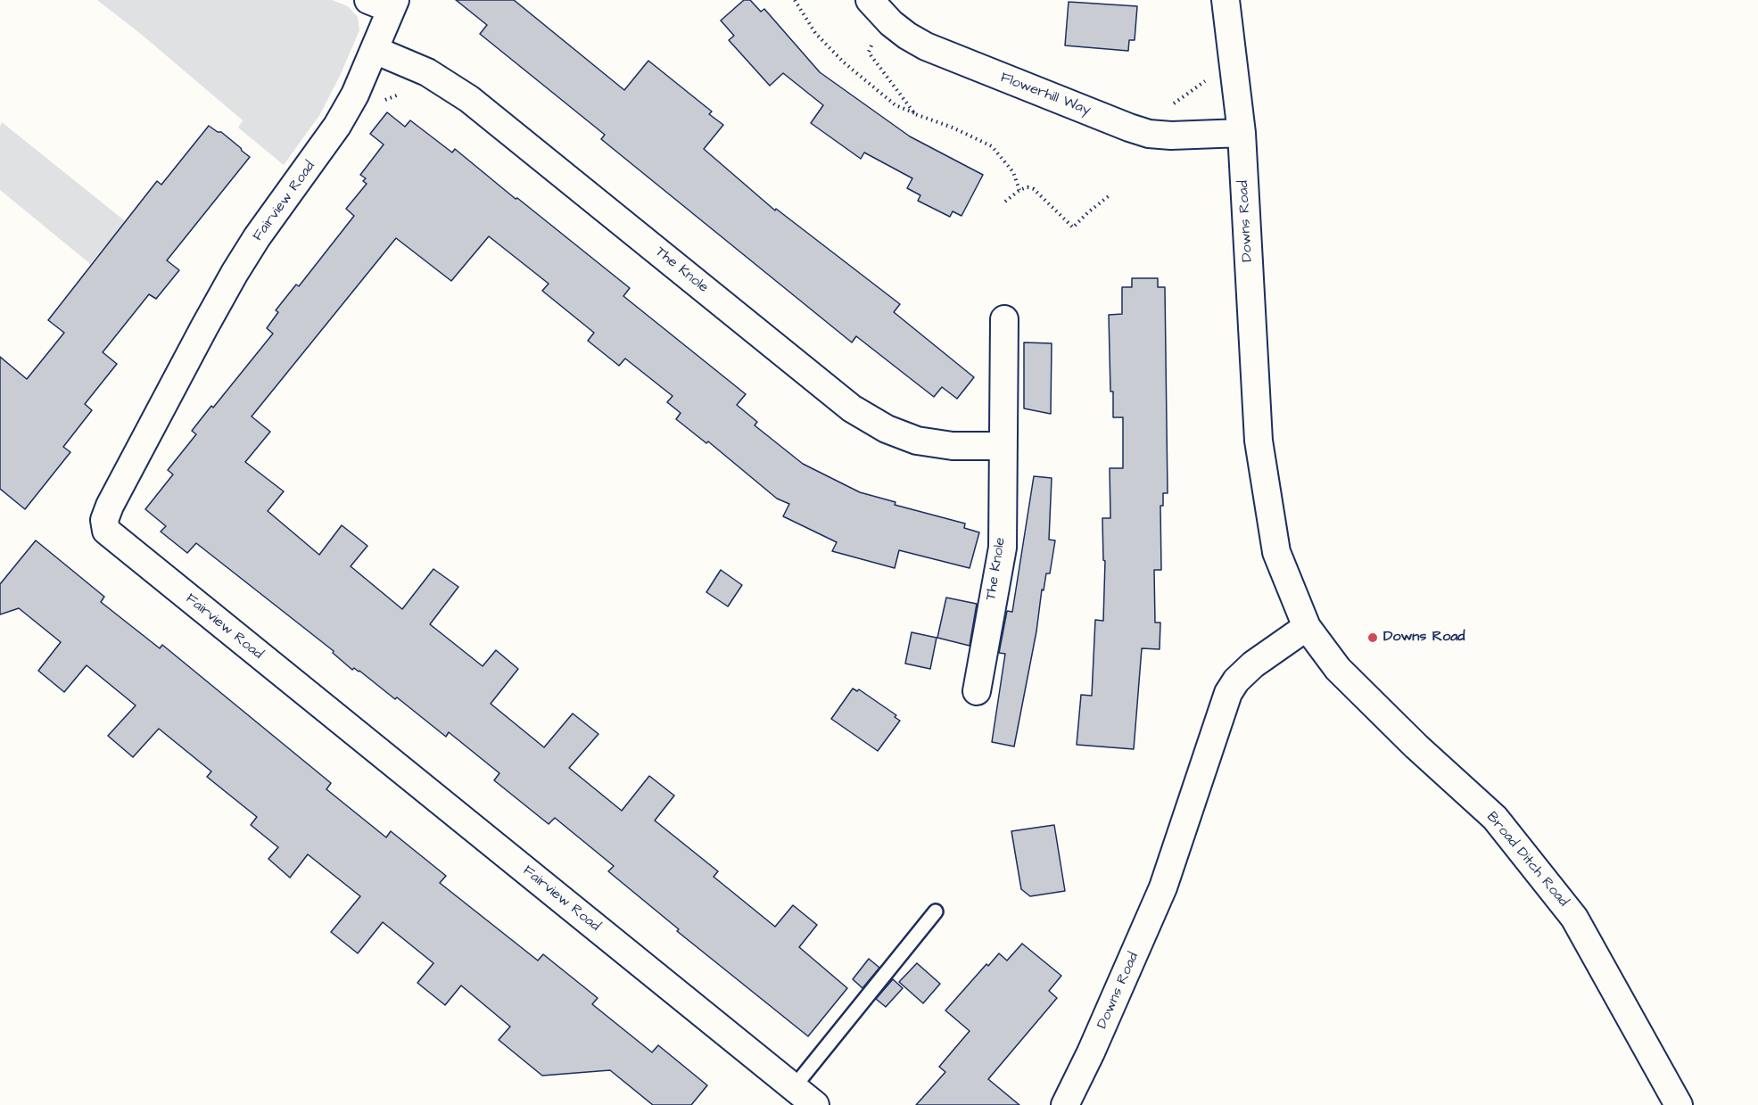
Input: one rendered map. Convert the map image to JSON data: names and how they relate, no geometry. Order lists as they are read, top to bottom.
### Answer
{
  "streets": {
    "street": [
      "Flowerhill Way",
      "Fairview Road",
      "Downs Road",
      "The Knole",
      "Broad Ditch Road"
    ]
  },
  "crossings": [
    ["Flowerhill Way", "Downs Road"],
    ["Fairview Road", "The Knole"],
    ["Downs Road", "Broad Ditch Road"]
  ],
  "places": ["Downs Road"]
}
